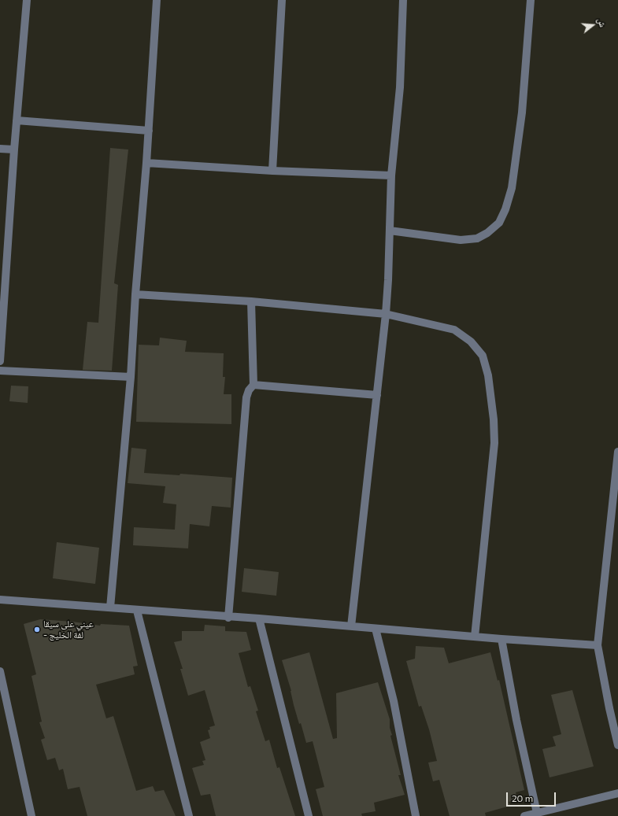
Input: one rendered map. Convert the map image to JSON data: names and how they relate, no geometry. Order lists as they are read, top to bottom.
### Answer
{
  "places": ["عيني على سيقا - لفة الخليج"],
  "scale_bar": "20 m",
  "north": "right"
}
